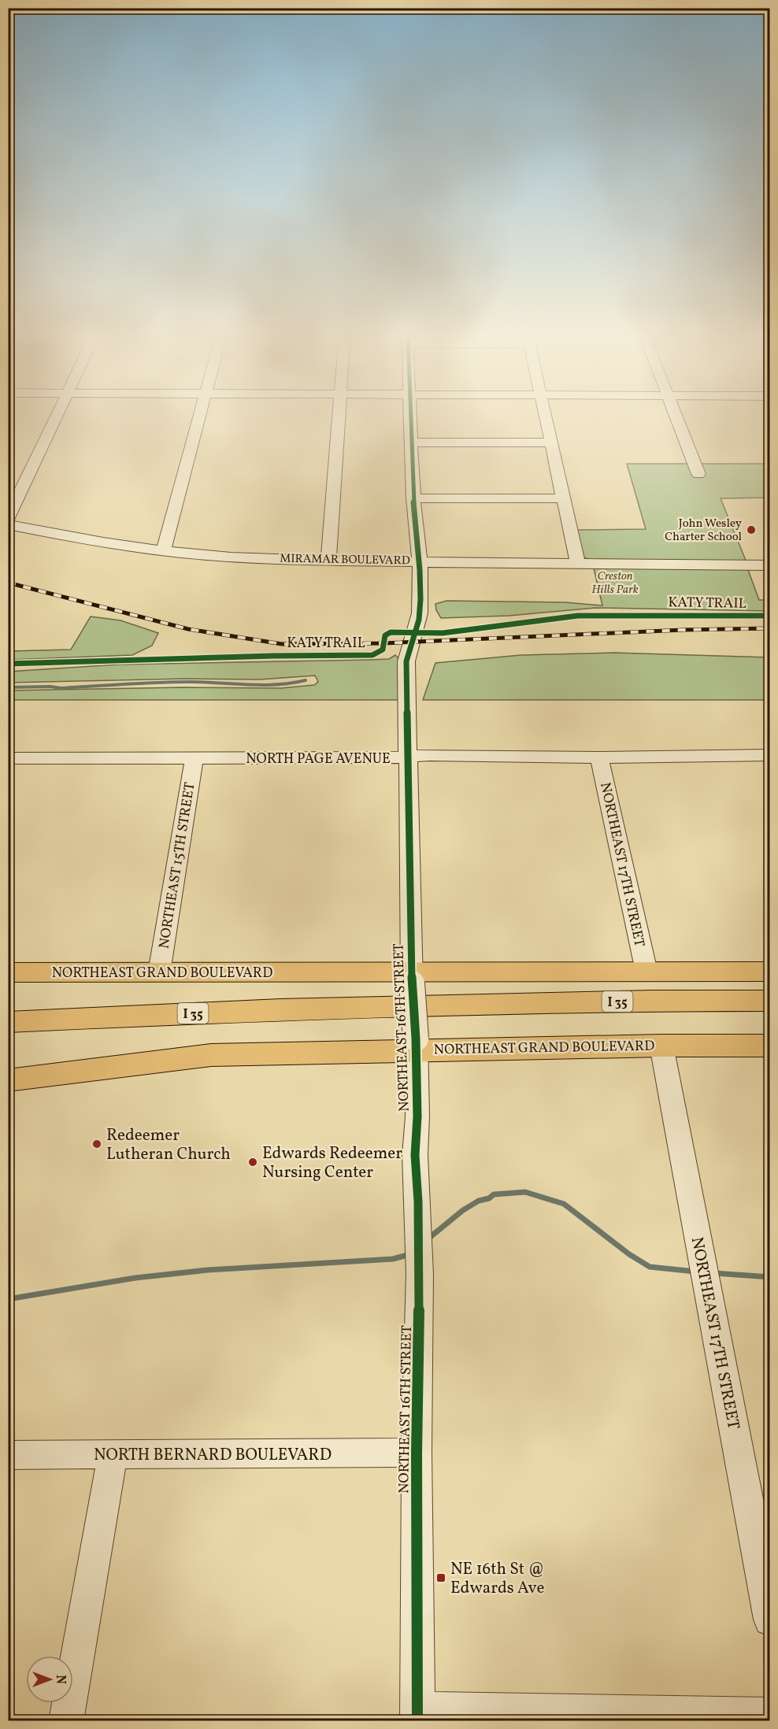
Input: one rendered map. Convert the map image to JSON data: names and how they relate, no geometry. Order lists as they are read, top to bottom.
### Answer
{
  "streets": {
    "main road": ["NORTHEAST GRAND BOULEVARD", "I 35"],
    "street": [
      "MIRAMAR BOULEVARD",
      "NORTH PAGE AVENUE",
      "NORTHEAST 17TH STREET",
      "NORTHEAST 15TH STREET",
      "NORTHEAST 16TH STREET",
      "NORTH BERNARD BOULEVARD"
    ],
    "cycle path": ["KATY TRAIL"]
  },
  "crossings": [
    ["MIRAMAR BOULEVARD", "NORTHEAST 16TH STREET"],
    ["NORTH PAGE AVENUE", "NORTHEAST 17TH STREET"],
    ["NORTH PAGE AVENUE", "NORTHEAST 15TH STREET"],
    ["NORTH PAGE AVENUE", "NORTHEAST 16TH STREET"],
    ["NORTHEAST 17TH STREET", "NORTHEAST GRAND BOULEVARD"],
    ["NORTHEAST 15TH STREET", "NORTHEAST GRAND BOULEVARD"],
    ["NORTHEAST GRAND BOULEVARD", "NORTHEAST 16TH STREET"],
    ["NORTHEAST 16TH STREET", "NORTH BERNARD BOULEVARD"]
  ],
  "parks": ["Creston Hills Park"],
  "places": {
    "other": ["John Wesley Charter School", "Redeemer Lutheran Church", "Edwards Redeemer Nursing Center"],
    "transit": ["NE 16th St @ Edwards Ave"]
  },
  "north": "right"
}
